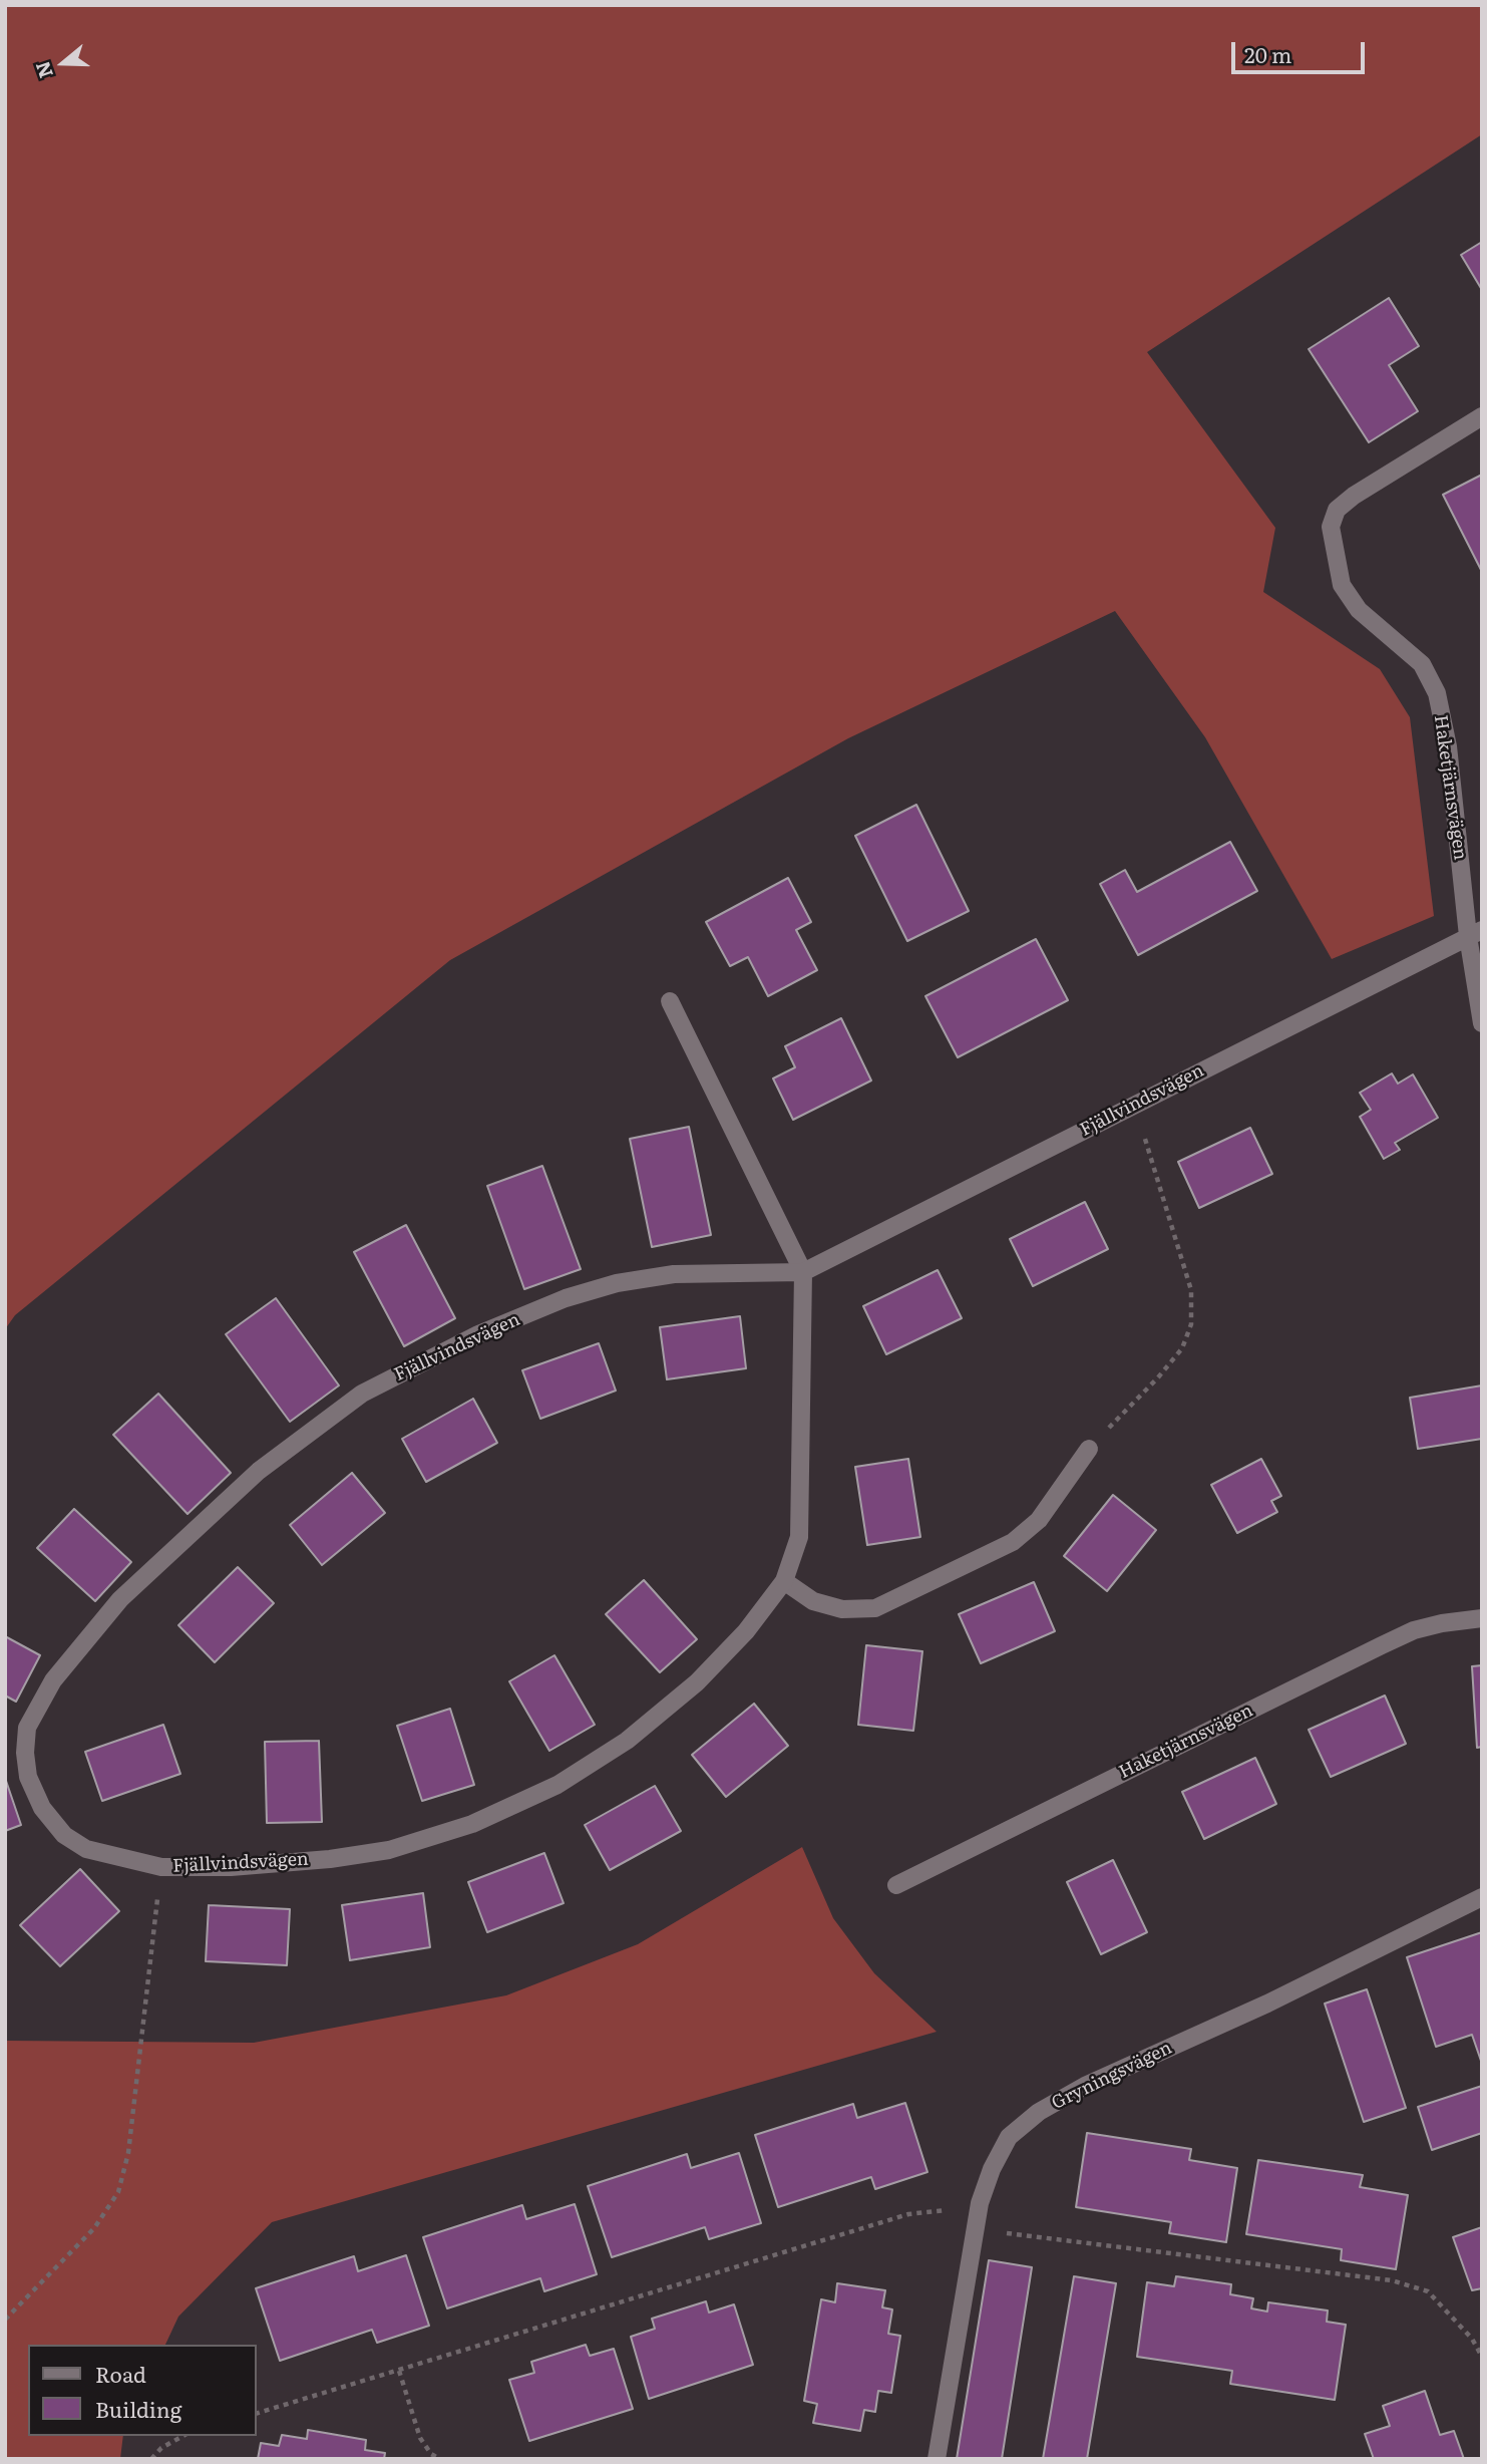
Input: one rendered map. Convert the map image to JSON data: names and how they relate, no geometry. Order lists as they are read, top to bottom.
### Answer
{
  "streets": {
    "street": ["Haketjärnsvägen", "Fjällvindsvägen", "Gryningsvägen"]
  },
  "crossings": [
    ["Haketjärnsvägen", "Fjällvindsvägen"]
  ],
  "legend": ["Road", "Building"],
  "scale_bar": "20 m",
  "north": "left"
}
